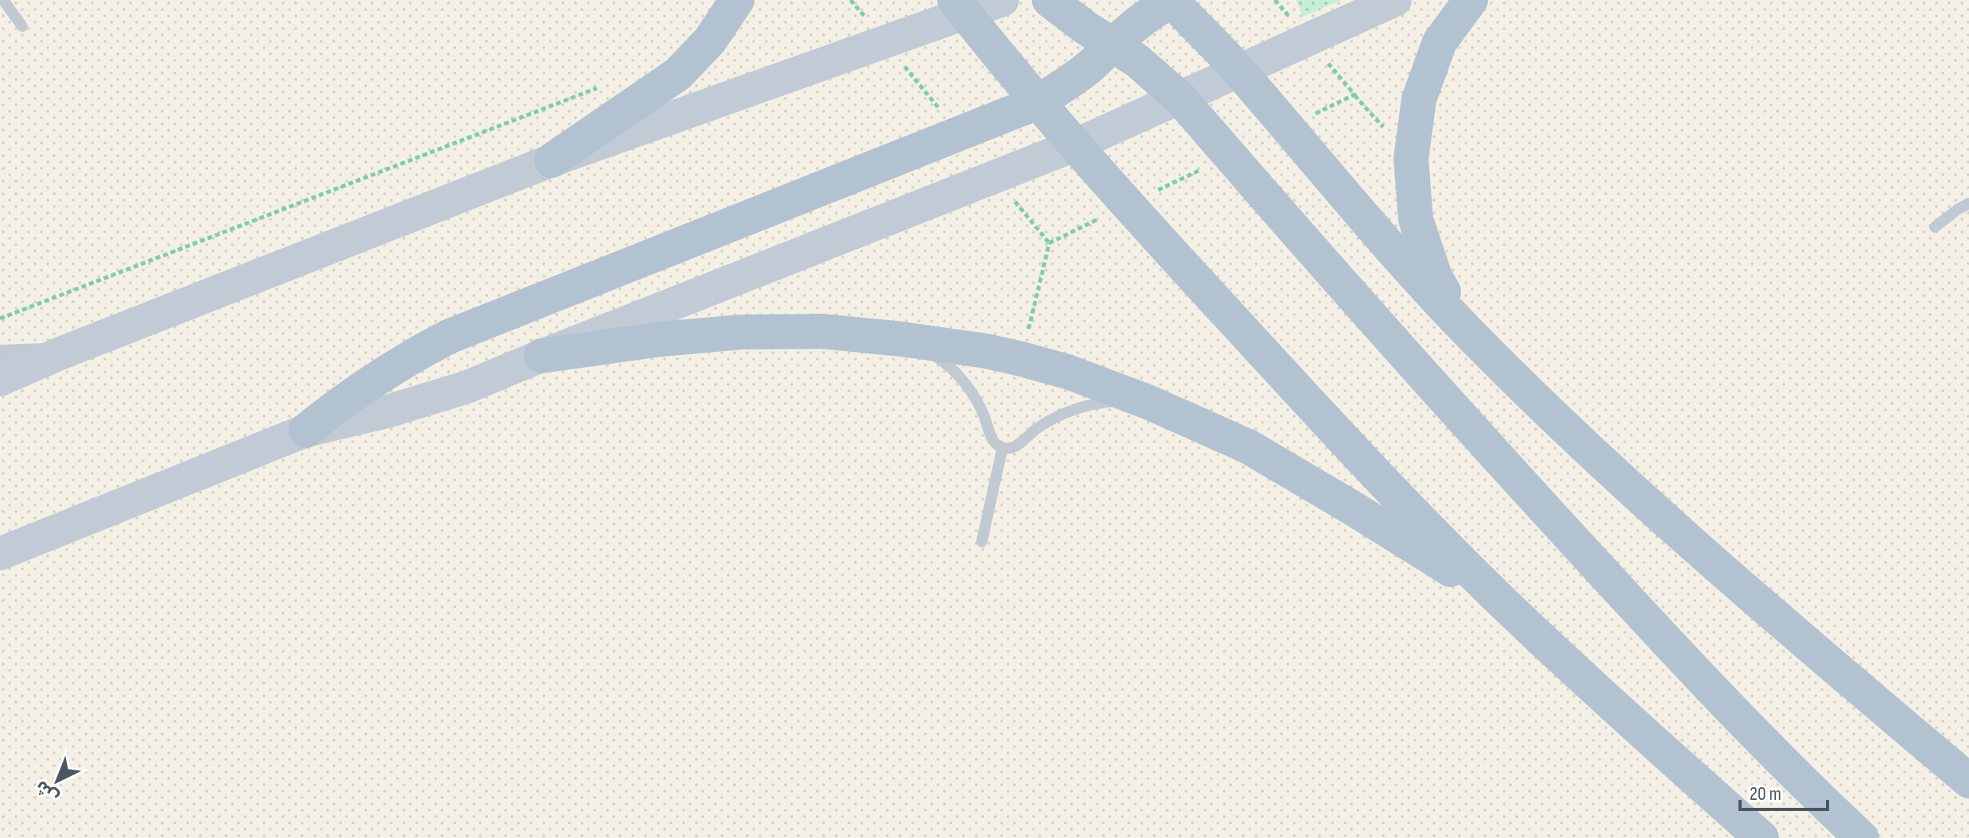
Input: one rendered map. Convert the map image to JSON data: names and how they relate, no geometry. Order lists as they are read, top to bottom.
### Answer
{
  "scale_bar": "20 m",
  "north": "bottom left"
}
